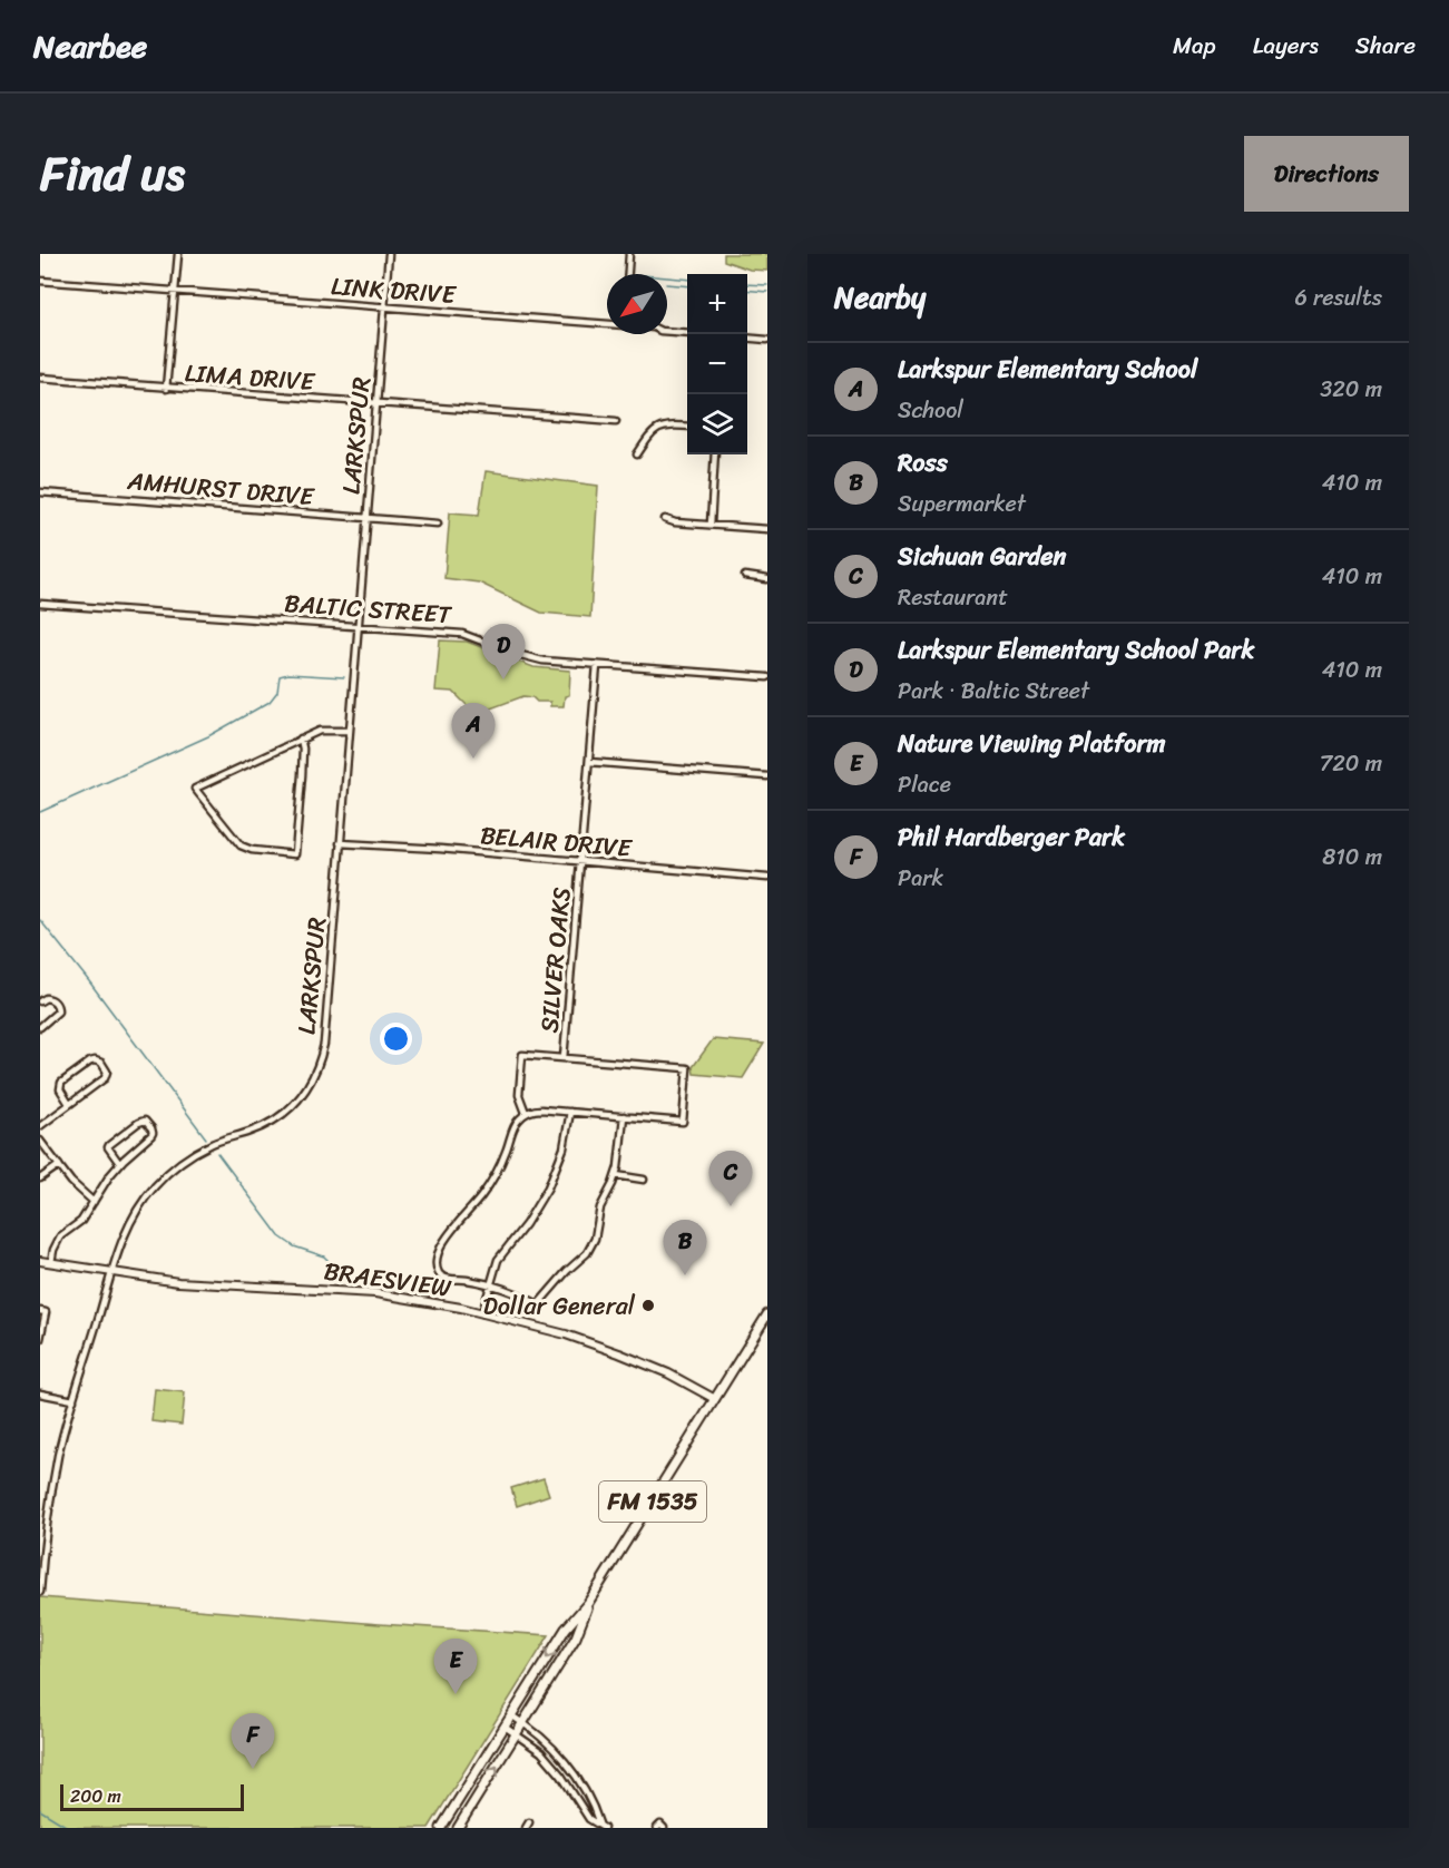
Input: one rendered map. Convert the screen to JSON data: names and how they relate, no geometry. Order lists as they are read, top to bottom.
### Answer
{
  "streets": {
    "main road": ["FM 1535"],
    "street": [
      "LINK DRIVE",
      "LIMA DRIVE",
      "LARKSPUR",
      "AMHURST DRIVE",
      "BALTIC STREET",
      "BELAIR DRIVE",
      "SILVER OAKS",
      "BRAESVIEW"
    ]
  },
  "crossings": [
    ["LINK DRIVE", "LARKSPUR"],
    ["LIMA DRIVE", "LARKSPUR"],
    ["LARKSPUR", "AMHURST DRIVE"],
    ["LARKSPUR", "BALTIC STREET"],
    ["LARKSPUR", "BELAIR DRIVE"],
    ["LARKSPUR", "BRAESVIEW"],
    ["BALTIC STREET", "SILVER OAKS"],
    ["BELAIR DRIVE", "SILVER OAKS"],
    ["BRAESVIEW", "FM 1535"]
  ],
  "places": ["Dollar General"],
  "scale_bar": "200 m",
  "north": "bottom left",
  "page": {
    "header": "Nearbee",
    "nav": ["Map", "Layers", "Share"],
    "title": "Find us",
    "buttons": "Directions",
    "heading": ["Nearby", "6 results"],
    "map_buttons": ["+", "−"],
    "list": [
      {
        "mark": "A",
        "name": "Larkspur Elementary School",
        "note": "School",
        "value": "320 m"
      },
      {
        "mark": "B",
        "name": "Ross",
        "note": "Supermarket",
        "value": "410 m"
      },
      {
        "mark": "C",
        "name": "Sichuan Garden",
        "note": "Restaurant",
        "value": "410 m"
      },
      {
        "mark": "D",
        "name": "Larkspur Elementary School Park",
        "note": "Park · Baltic Street",
        "value": "410 m"
      },
      {
        "mark": "E",
        "name": "Nature Viewing Platform",
        "note": "Place",
        "value": "720 m"
      },
      {
        "mark": "F",
        "name": "Phil Hardberger Park",
        "note": "Park",
        "value": "810 m"
      }
    ],
    "pins": [
      "D",
      "A",
      "C",
      "B",
      "E",
      "F"
    ],
    "scale": "200 m"
  }
}
